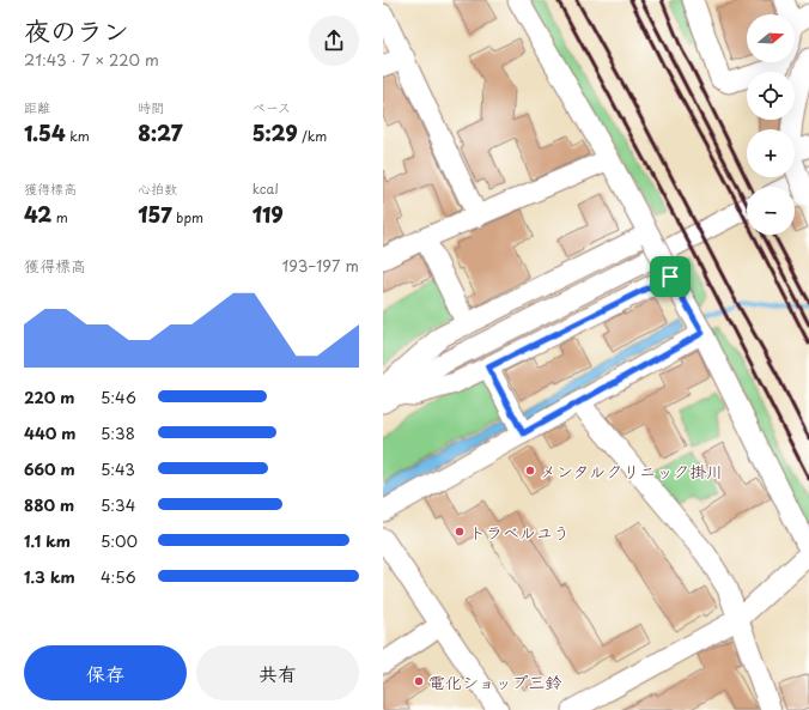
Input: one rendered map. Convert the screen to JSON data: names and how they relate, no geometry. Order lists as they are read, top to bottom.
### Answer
{
  "places": ["メンタルクリニック掛川", "トラベルユう", "電化ショップ三鈴"],
  "north": "right",
  "page": {
    "heading": ["夜のラン", "21:43 · 7 × 220 m"],
    "map_buttons": ["+", "−"],
    "stats": [
      ["距離", "1.54 km"],
      ["時間", "8:27"],
      ["ペース", "5:29 /km"],
      ["獲得標高", "42 m"],
      ["心拍数", "157 bpm"],
      ["kcal", "119"]
    ],
    "chart": ["獲得標高", "193–197 m"],
    "list": [
      {
        "name": "220 m",
        "note": "5:46"
      },
      {
        "name": "440 m",
        "note": "5:38"
      },
      {
        "name": "660 m",
        "note": "5:43"
      },
      {
        "name": "880 m",
        "note": "5:34"
      },
      {
        "name": "1.1 km",
        "note": "5:00"
      },
      {
        "name": "1.3 km",
        "note": "4:56"
      }
    ],
    "buttons": ["保存", "共有"]
  }
}
